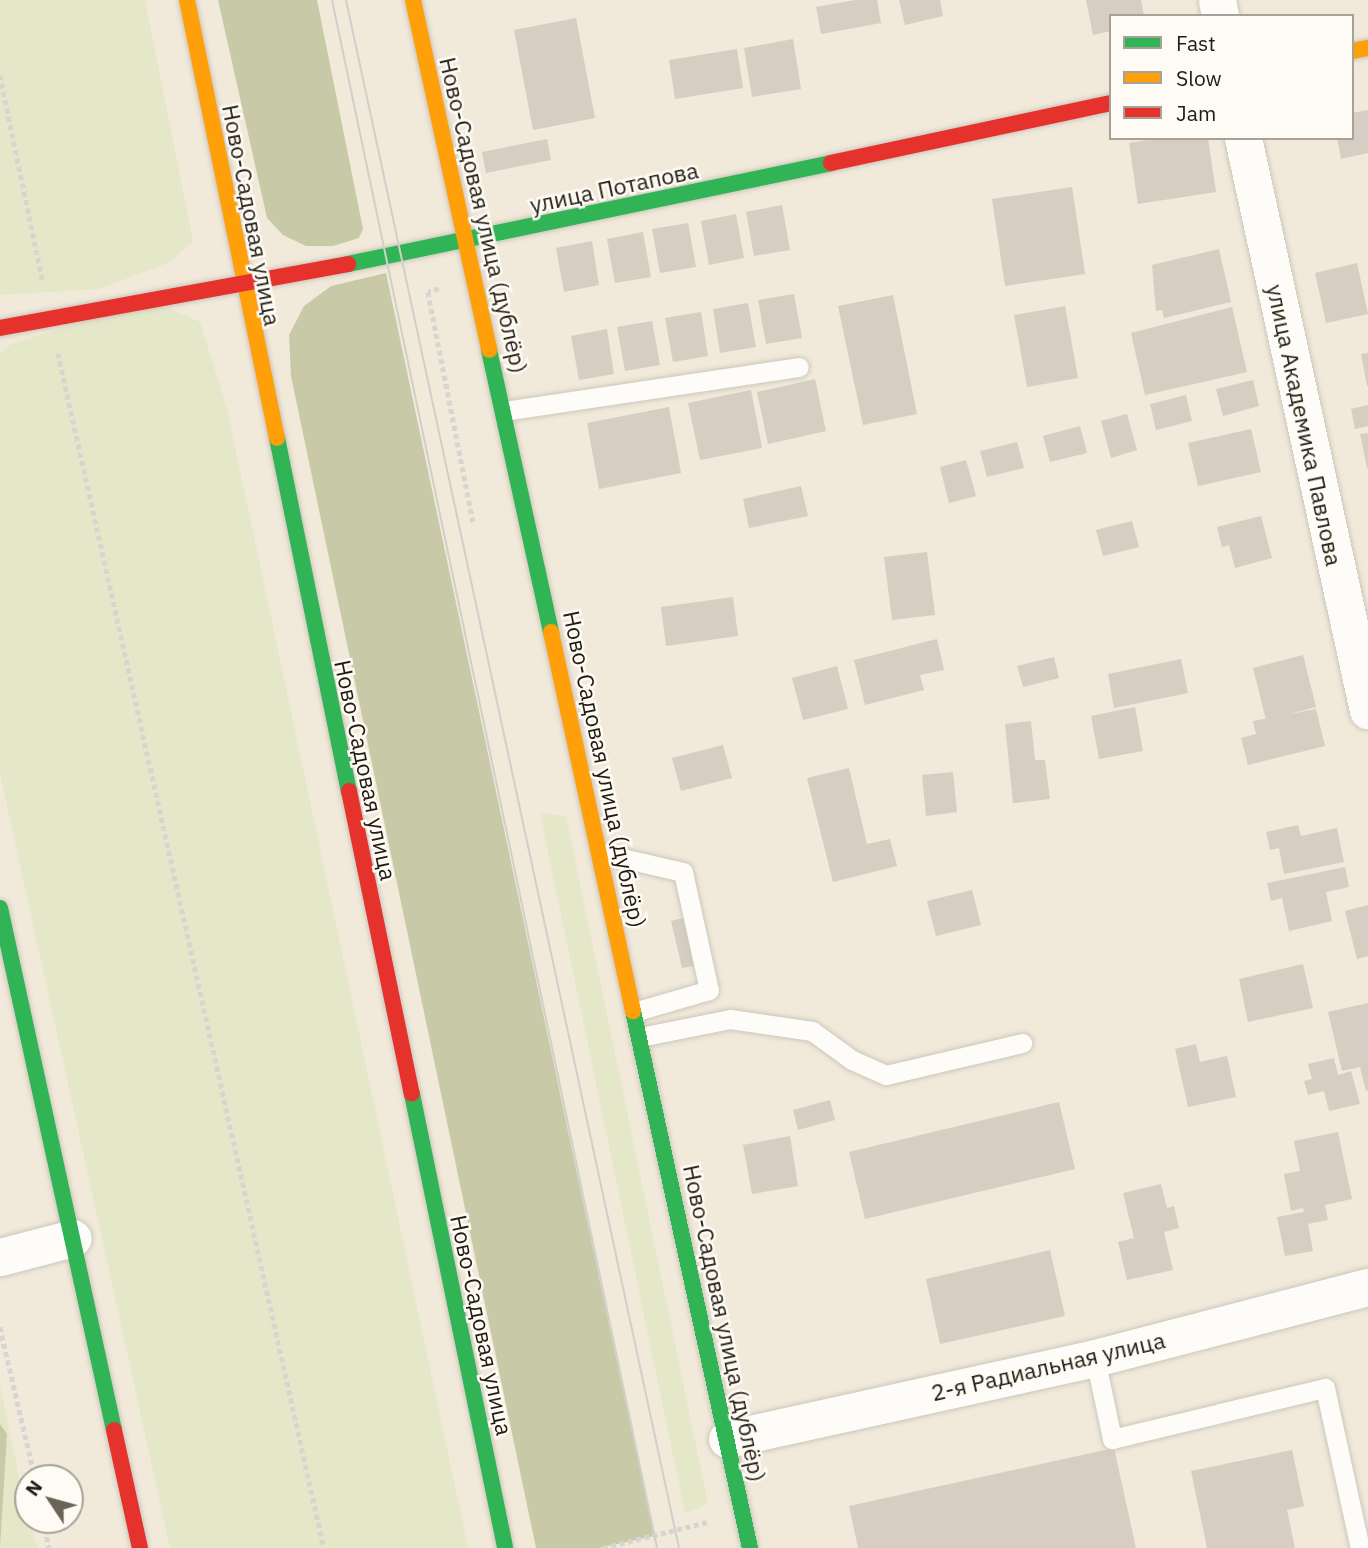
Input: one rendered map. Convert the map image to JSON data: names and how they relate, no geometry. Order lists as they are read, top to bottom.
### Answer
{
  "streets": {
    "street": [
      "улица Потапова",
      "Ново-Садовая улица",
      "Ново-Садовая улица (дублёр)",
      "улица Академика Павлова",
      "2-я Радиальная улица"
    ]
  },
  "crossings": [
    ["улица Потапова", "Ново-Садовая улица"],
    ["улица Потапова", "Ново-Садовая улица (дублёр)"],
    ["Ново-Садовая улица (дублёр)", "2-я Радиальная улица"]
  ],
  "legend": ["Fast", "Slow", "Jam"],
  "north": "top left"
}
